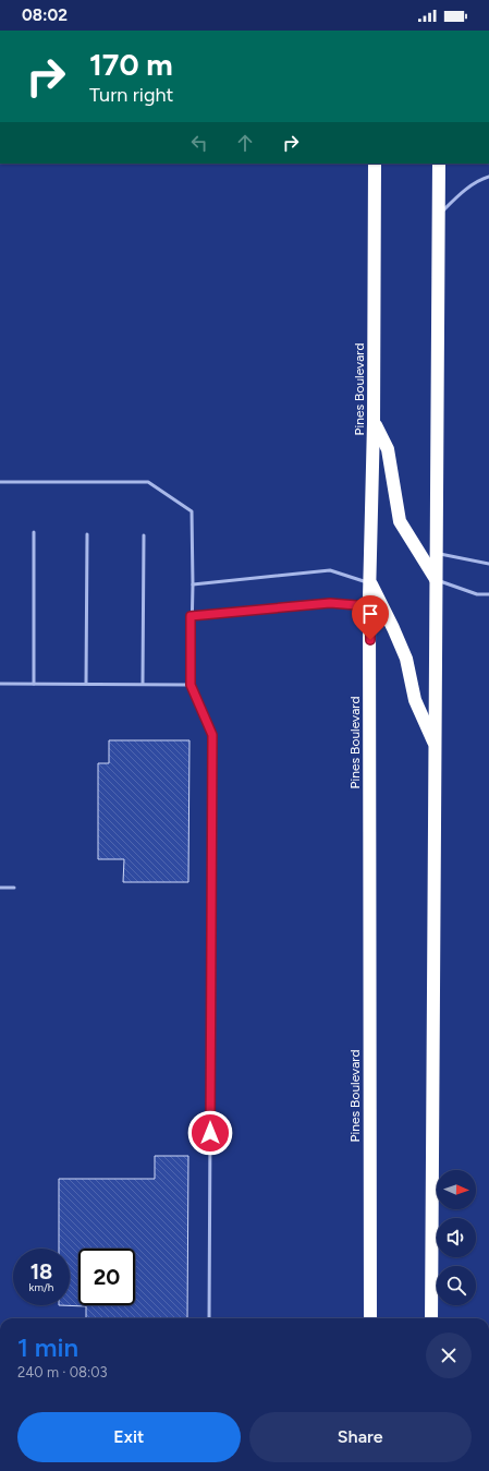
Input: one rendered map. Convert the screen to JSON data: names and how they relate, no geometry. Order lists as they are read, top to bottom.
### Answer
{
  "streets": {
    "highway": ["Pines Boulevard"]
  },
  "north": "right",
  "page": {
    "status": "08:02",
    "turn": ["170 m", "Turn right"],
    "speed": "18 km/h",
    "limit": "20",
    "heading": ["1 min", "240 m · 08:03"],
    "buttons": ["Exit", "Share"]
  }
}
